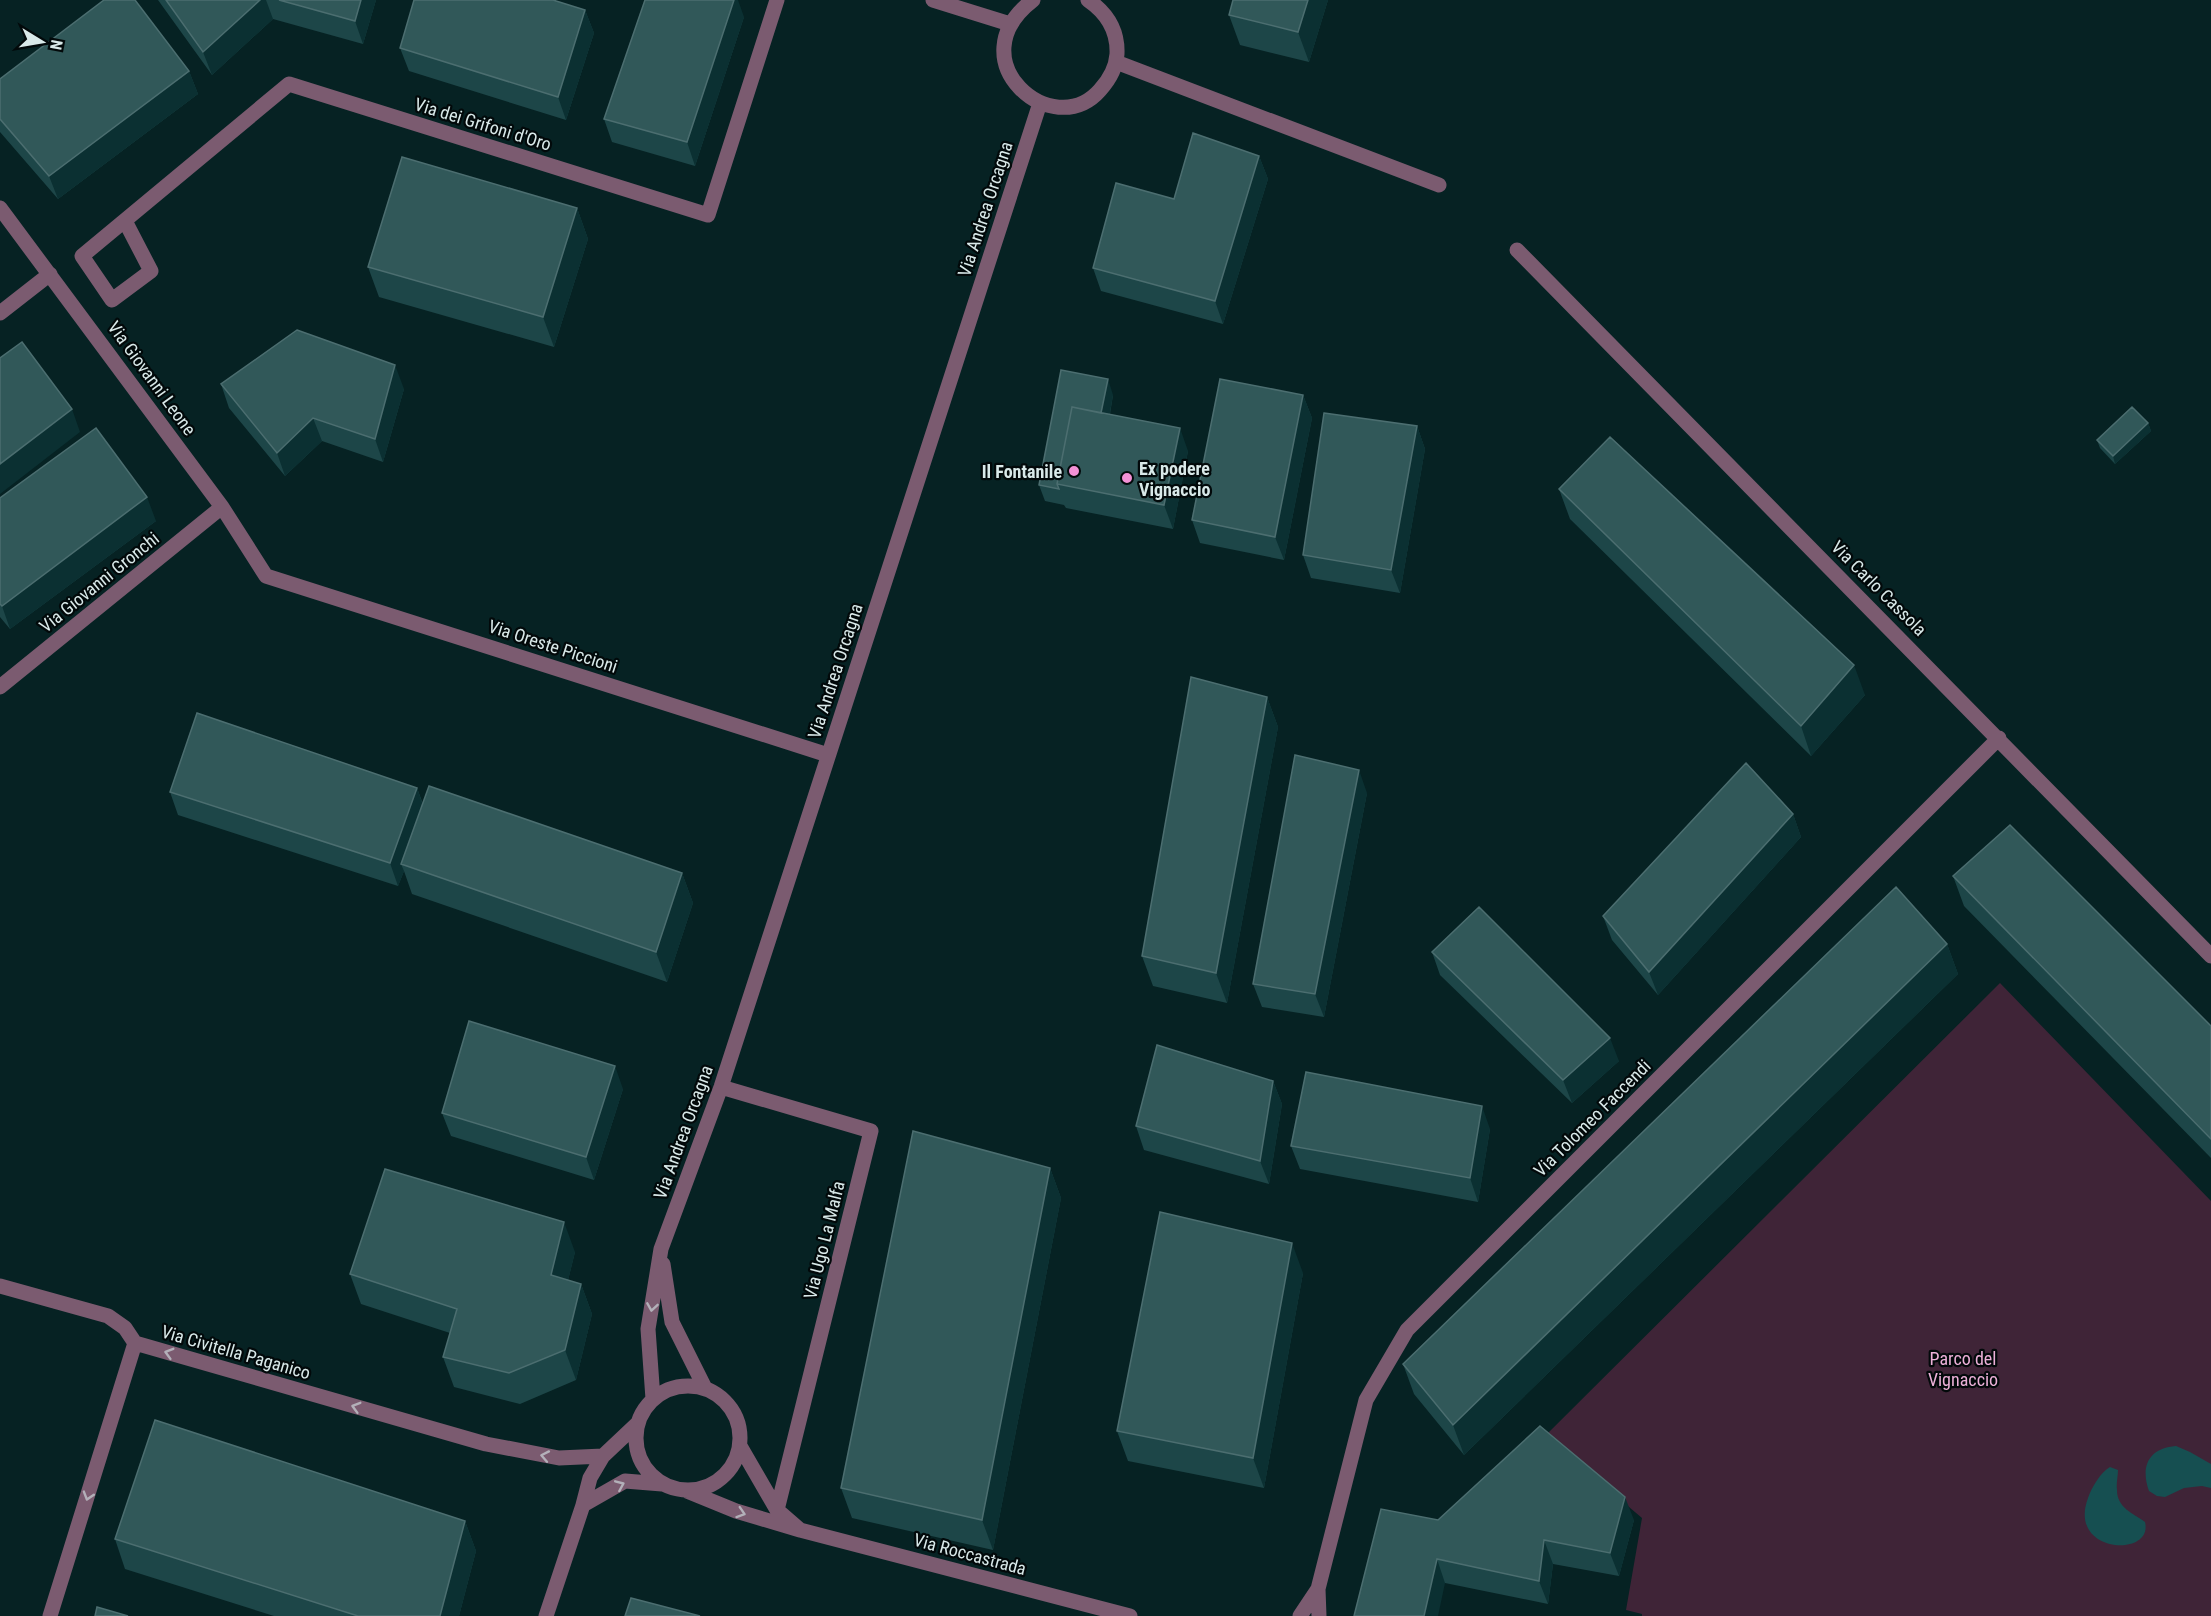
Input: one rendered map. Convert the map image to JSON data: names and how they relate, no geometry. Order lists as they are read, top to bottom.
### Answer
{
  "streets": {
    "street": [
      "Via dei Grifoni d'Oro",
      "Via Andrea Orcagna",
      "Via Giovanni Leone",
      "Via Giovanni Gronchi",
      "Via Carlo Cassola",
      "Via Oreste Piccioni",
      "Via Tolomeo Faccendi",
      "Via Ugo La Malfa",
      "Via Civitella Paganico",
      "Via Roccastrada"
    ]
  },
  "crossings": [
    ["Via Andrea Orcagna", "Via Oreste Piccioni"],
    ["Via Andrea Orcagna", "Via Ugo La Malfa"],
    ["Via Andrea Orcagna", "Via Roccastrada"],
    ["Via Giovanni Leone", "Via Giovanni Gronchi"],
    ["Via Giovanni Leone", "Via Oreste Piccioni"],
    ["Via Carlo Cassola", "Via Tolomeo Faccendi"],
    ["Via Ugo La Malfa", "Via Roccastrada"]
  ],
  "parks": ["Parco del Vignaccio"],
  "places": ["Il Fontanile", "Ex podere Vignaccio"],
  "north": "right"
}
